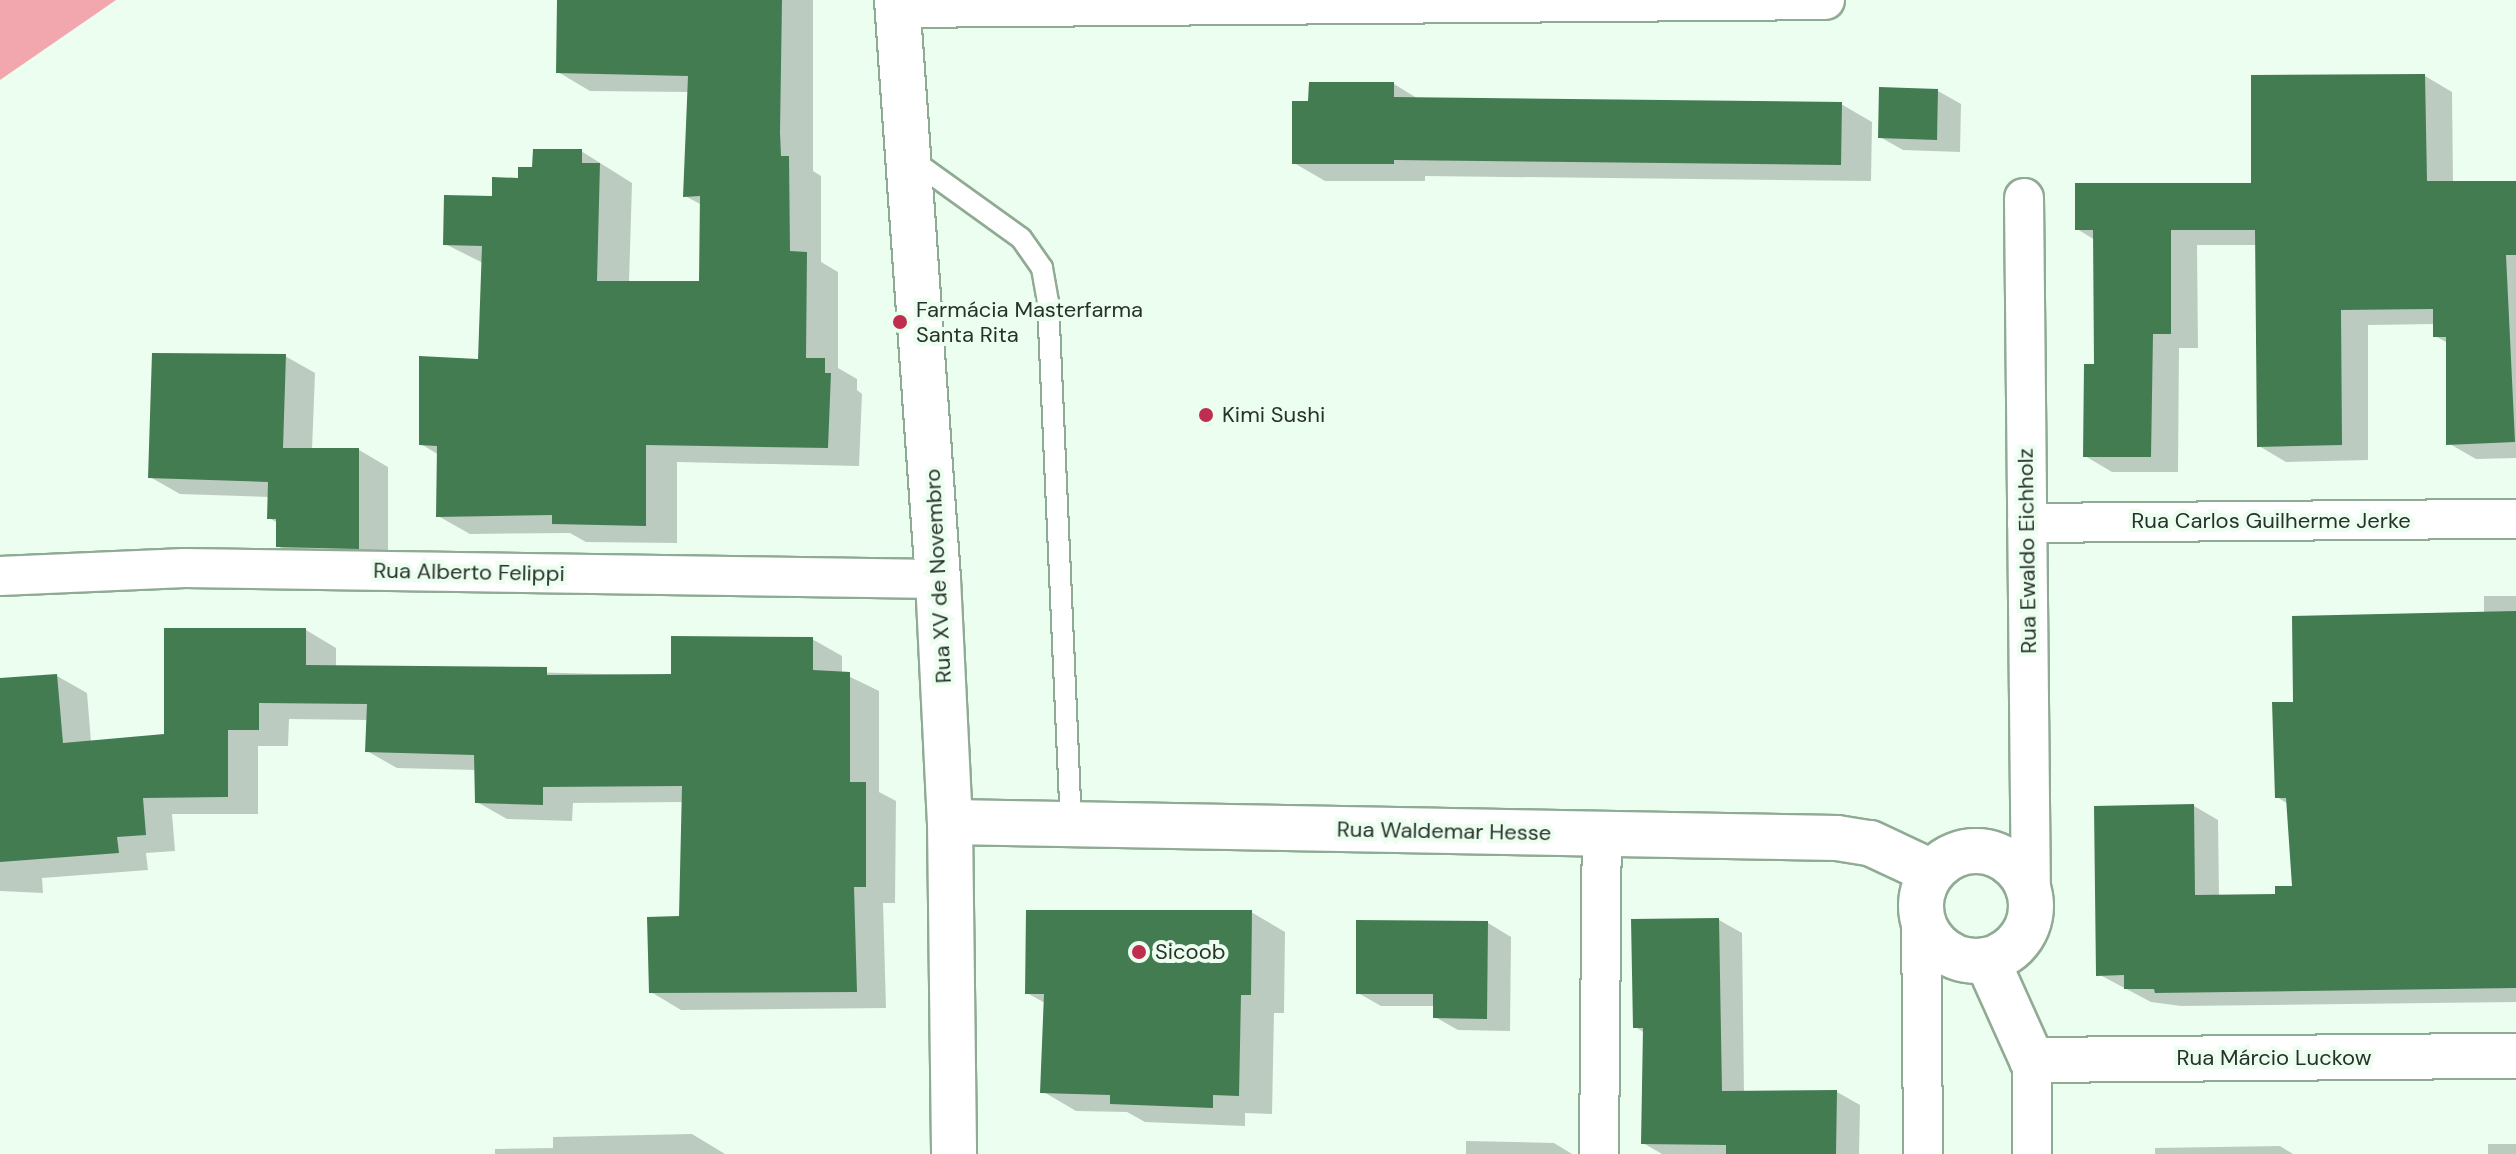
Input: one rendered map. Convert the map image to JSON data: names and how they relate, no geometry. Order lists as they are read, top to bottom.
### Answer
{
  "streets": {
    "street": [
      "Rua Carlos Guilherme Jerke",
      "Rua Ewaldo Eichholz",
      "Rua Alberto Felippi",
      "Rua XV de Novembro",
      "Rua Waldemar Hesse",
      "Rua Márcio Luckow"
    ]
  },
  "crossings": [
    ["Rua Carlos Guilherme Jerke", "Rua Ewaldo Eichholz"],
    ["Rua Ewaldo Eichholz", "Rua Waldemar Hesse"],
    ["Rua Alberto Felippi", "Rua XV de Novembro"],
    ["Rua XV de Novembro", "Rua Waldemar Hesse"]
  ],
  "places": ["Farmácia Masterfarma Santa Rita", "Kimi Sushi", "Sicoob"]
}
